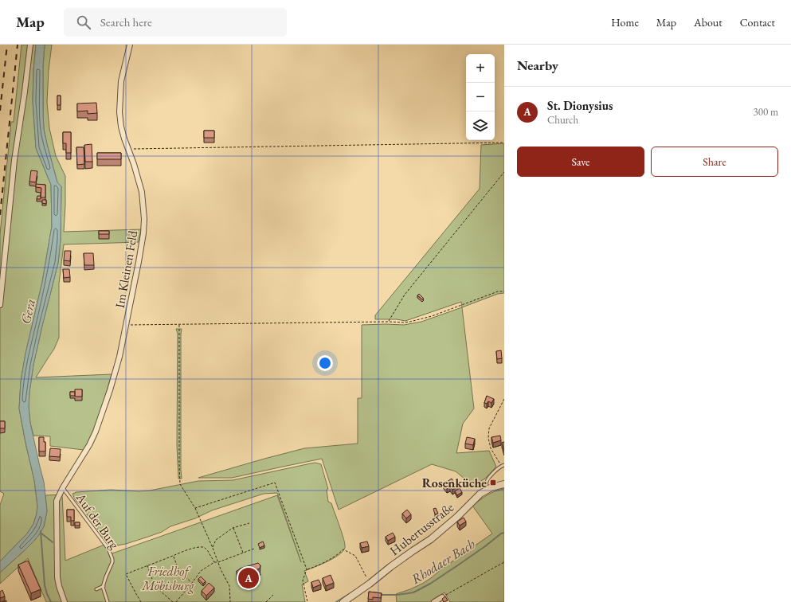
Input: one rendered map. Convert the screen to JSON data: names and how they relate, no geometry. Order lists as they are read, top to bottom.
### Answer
{
  "streets": {
    "street": ["Im Kleinen Feld", "Hubertusstraße"],
    "lane": ["Auf der Burg"]
  },
  "crossings": [
    ["Im Kleinen Feld", "Auf der Burg"]
  ],
  "water": ["Gera", "Rhodaer Bach"],
  "parks": ["Friedhof Möbisburg"],
  "places": {
    "transit": ["Rosenküche"]
  },
  "page": {
    "header": "Map",
    "search": "Search here",
    "nav": [
      "Home",
      "Map",
      "About",
      "Contact"
    ],
    "heading": "Nearby",
    "map_buttons": ["+", "−"],
    "list": [
      {
        "mark": "A",
        "name": "St. Dionysius",
        "note": "Church",
        "value": "300 m"
      }
    ],
    "buttons": ["Save", "Share"],
    "pins": "A"
  }
}
